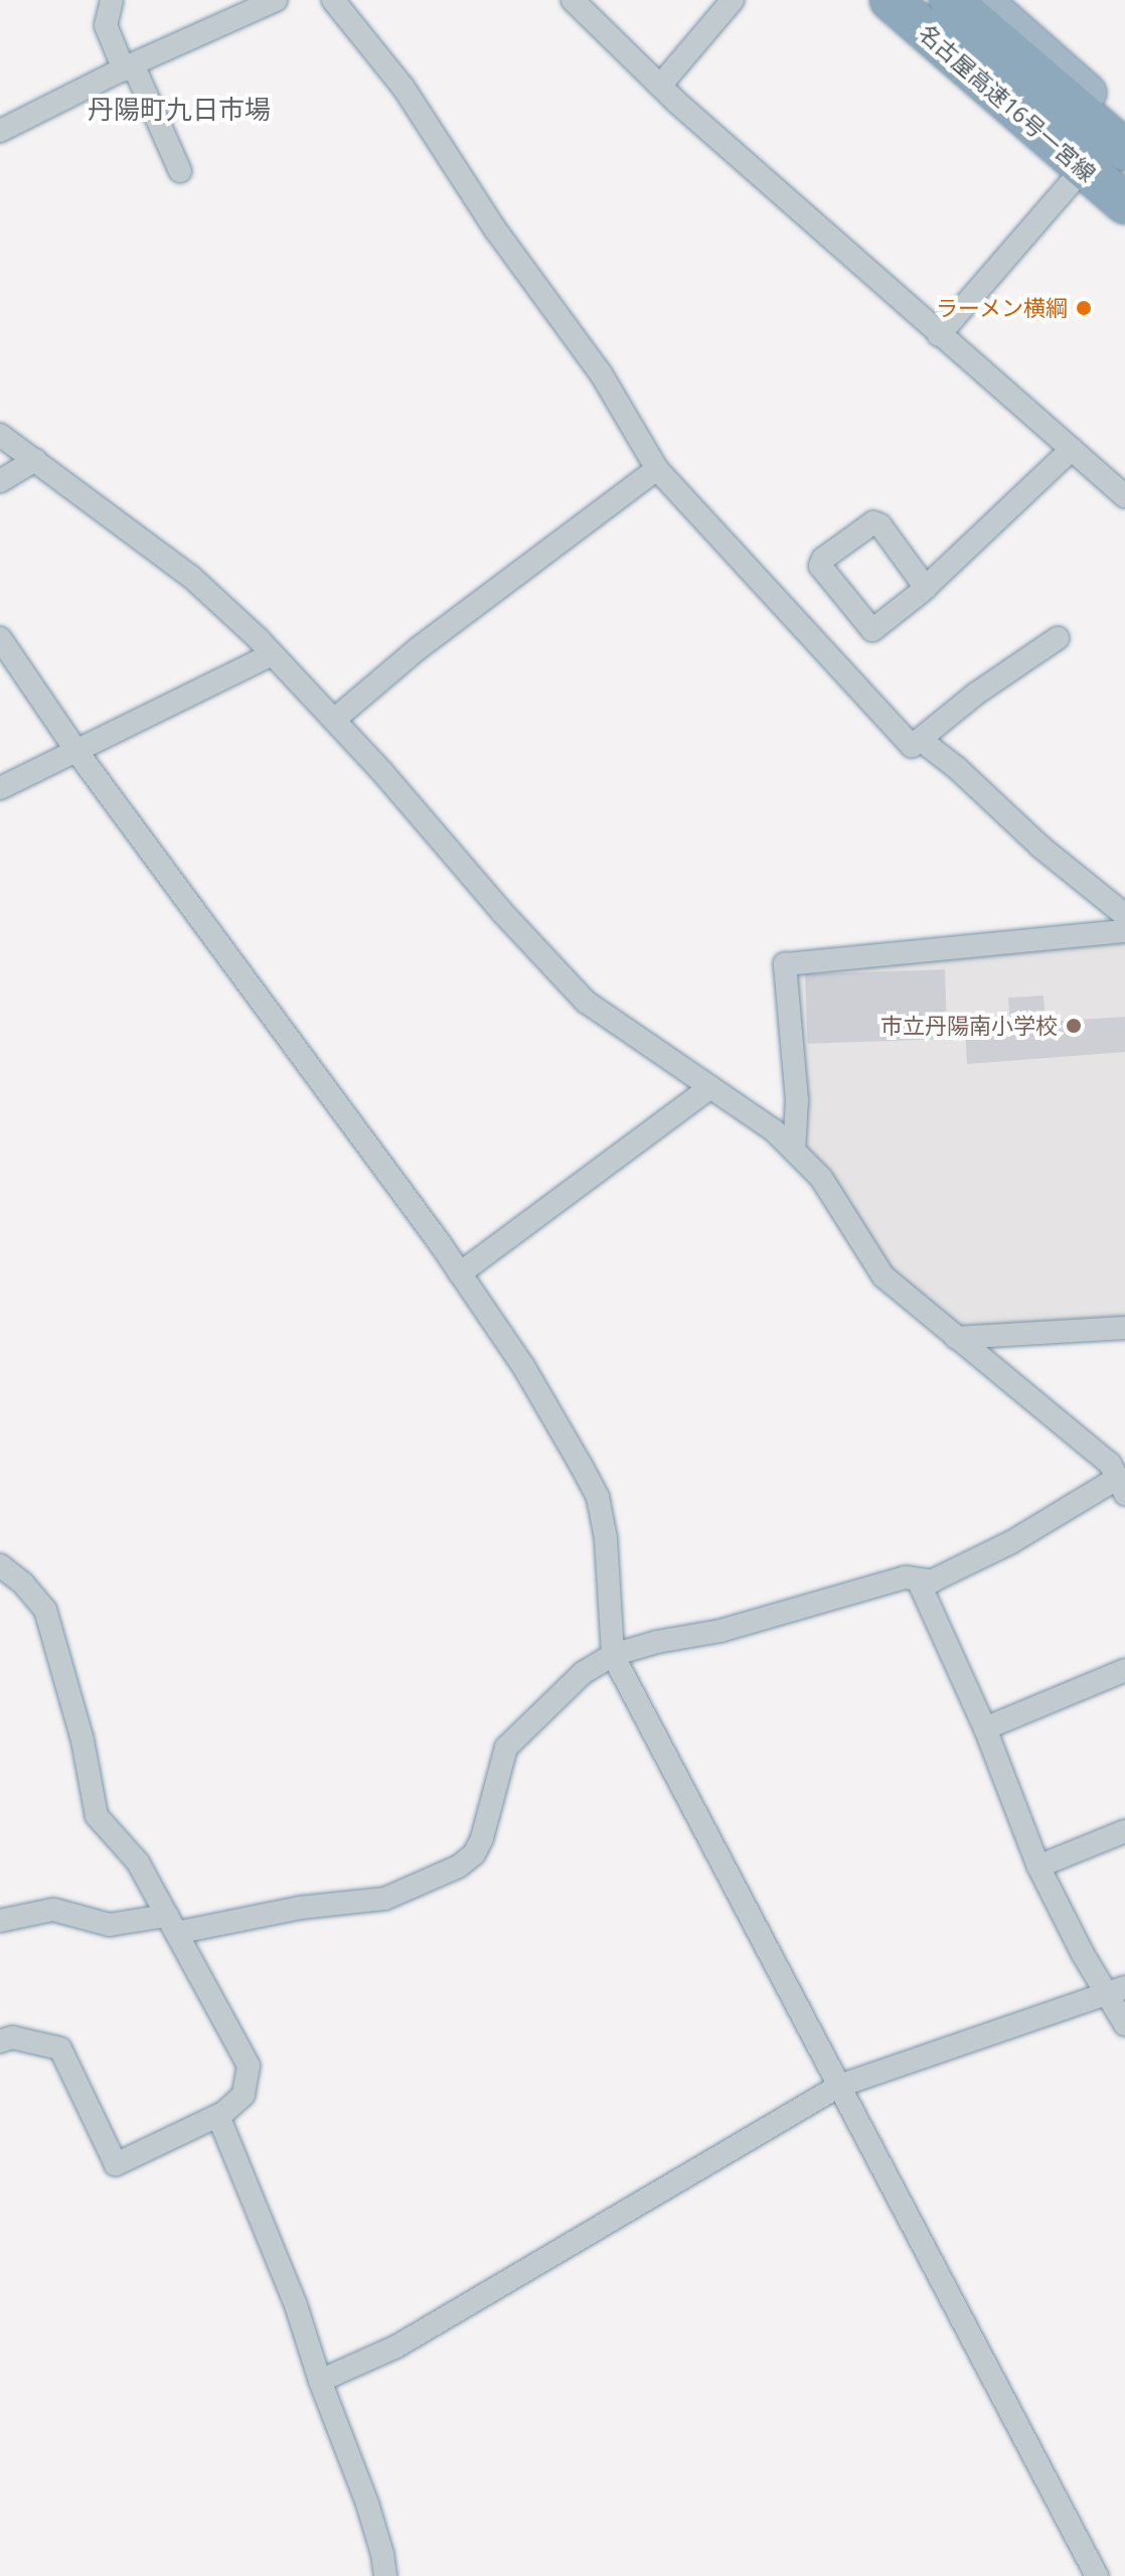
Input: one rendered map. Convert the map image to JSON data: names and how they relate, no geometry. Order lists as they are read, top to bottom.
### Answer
{
  "streets": {
    "highway": ["名古屋高速16号一宮線"]
  },
  "districts": ["丹陽町九日市場"],
  "places": ["ラーメン横綱", "市立丹陽南小学校"]
}
